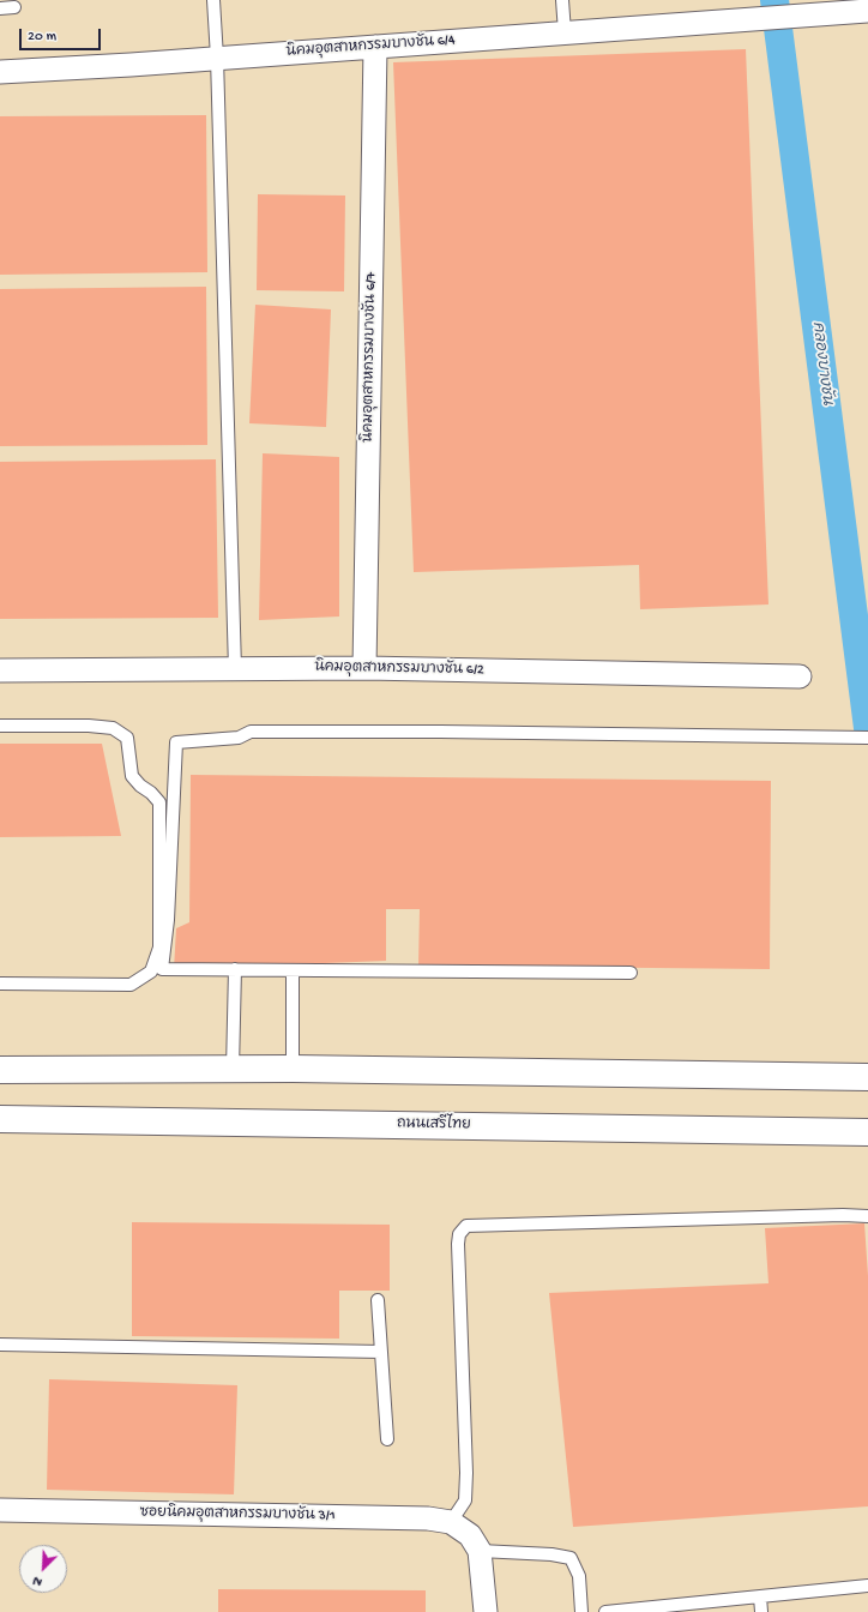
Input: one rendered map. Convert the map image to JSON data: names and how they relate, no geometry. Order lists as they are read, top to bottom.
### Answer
{
  "streets": {
    "main road": ["ถนนเสรีไทย"],
    "street": [
      "นิคมอุตสาหกรรมบางชัน 6/4",
      "นิคมอุตสาหกรรมบางชัน 6/7",
      "นิคมอุตสาหกรรมบางชัน 6/2",
      "ซอยนิคมอุตสาหกรรมบางชัน 3/1"
    ]
  },
  "crossings": [
    ["นิคมอุตสาหกรรมบางชัน 6/4", "นิคมอุตสาหกรรมบางชัน 6/7"],
    ["นิคมอุตสาหกรรมบางชัน 6/7", "นิคมอุตสาหกรรมบางชัน 6/2"]
  ],
  "water": ["คลองบางชัน"],
  "scale_bar": "20 m",
  "north": "bottom left"
}
